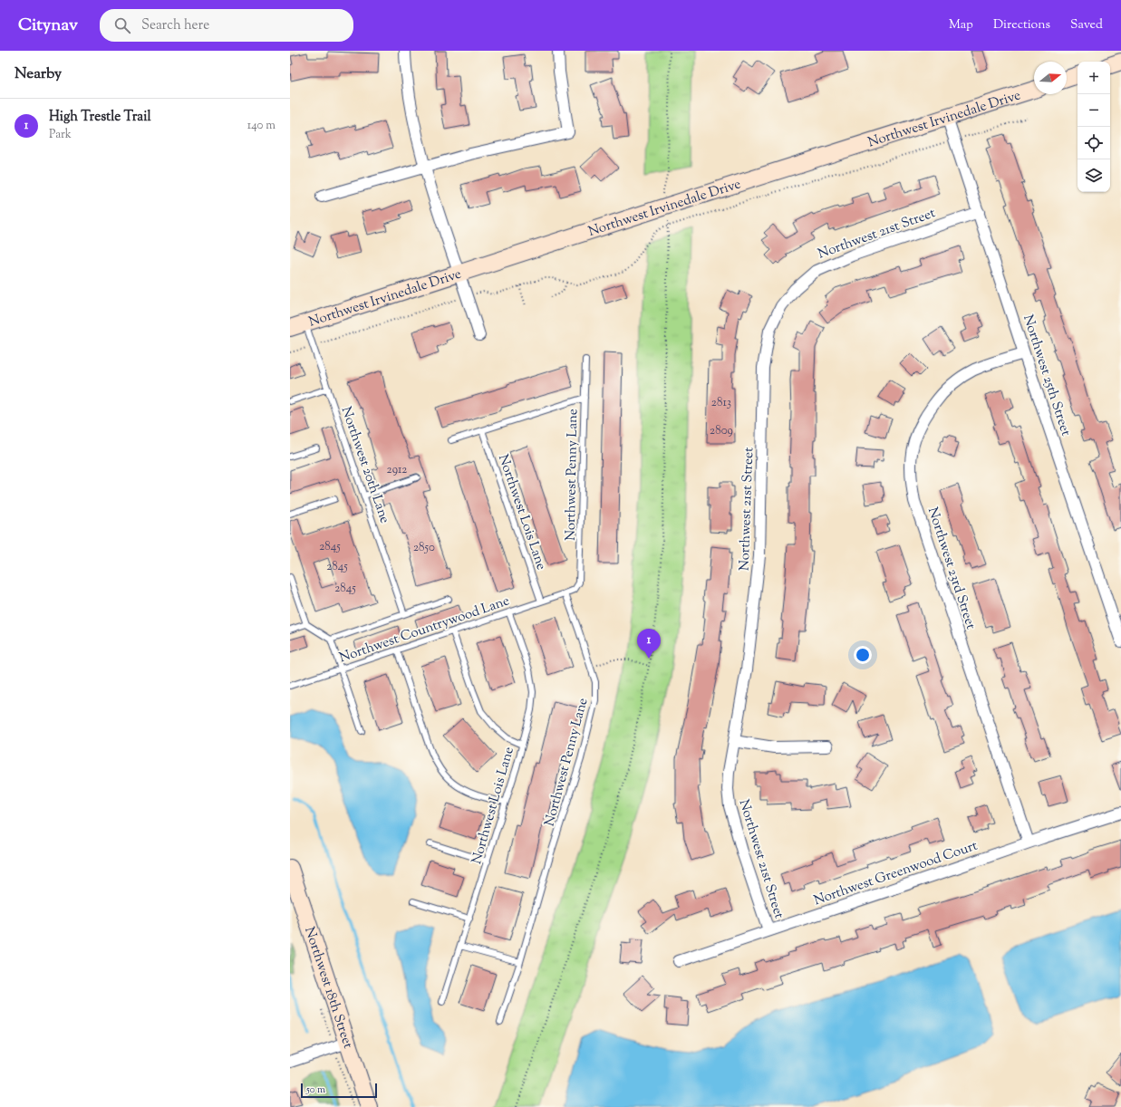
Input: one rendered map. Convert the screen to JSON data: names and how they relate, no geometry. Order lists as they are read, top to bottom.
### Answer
{
  "streets": {
    "main road": ["Northwest Irvinedale Drive", "Northwest 18th Street"],
    "street": [
      "Northwest 21st Street",
      "Northwest 25th Street",
      "Northwest 23rd Street",
      "Northwest Greenwood Court"
    ],
    "lane": [
      "Northwest 20th Lane",
      "Northwest Penny Lane",
      "Northwest Lois Lane",
      "Northwest Countrywood Lane"
    ]
  },
  "crossings": [
    ["Northwest Irvinedale Drive", "Northwest 25th Street"],
    ["Northwest Irvinedale Drive", "Northwest 20th Lane"],
    ["Northwest 21st Street", "Northwest 25th Street"],
    ["Northwest 21st Street", "Northwest Greenwood Court"],
    ["Northwest 25th Street", "Northwest 23rd Street"],
    ["Northwest Penny Lane", "Northwest Countrywood Lane"],
    ["Northwest Lois Lane", "Northwest Countrywood Lane"],
    ["Northwest 23rd Street", "Northwest Greenwood Court"]
  ],
  "house_numbers": [
    "2813",
    "2809",
    "2912",
    "2845",
    "2850",
    "2845",
    "2845"
  ],
  "scale_bar": "50 m",
  "north": "right",
  "page": {
    "header": "Citynav",
    "search": "Search here",
    "nav": ["Map", "Directions", "Saved"],
    "heading": "Nearby",
    "map_buttons": ["+", "−"],
    "list": [
      {
        "mark": "1",
        "name": "High Trestle Trail",
        "note": "Park",
        "value": "140 m"
      }
    ],
    "pins": "1",
    "scale": "50 m"
  }
}
